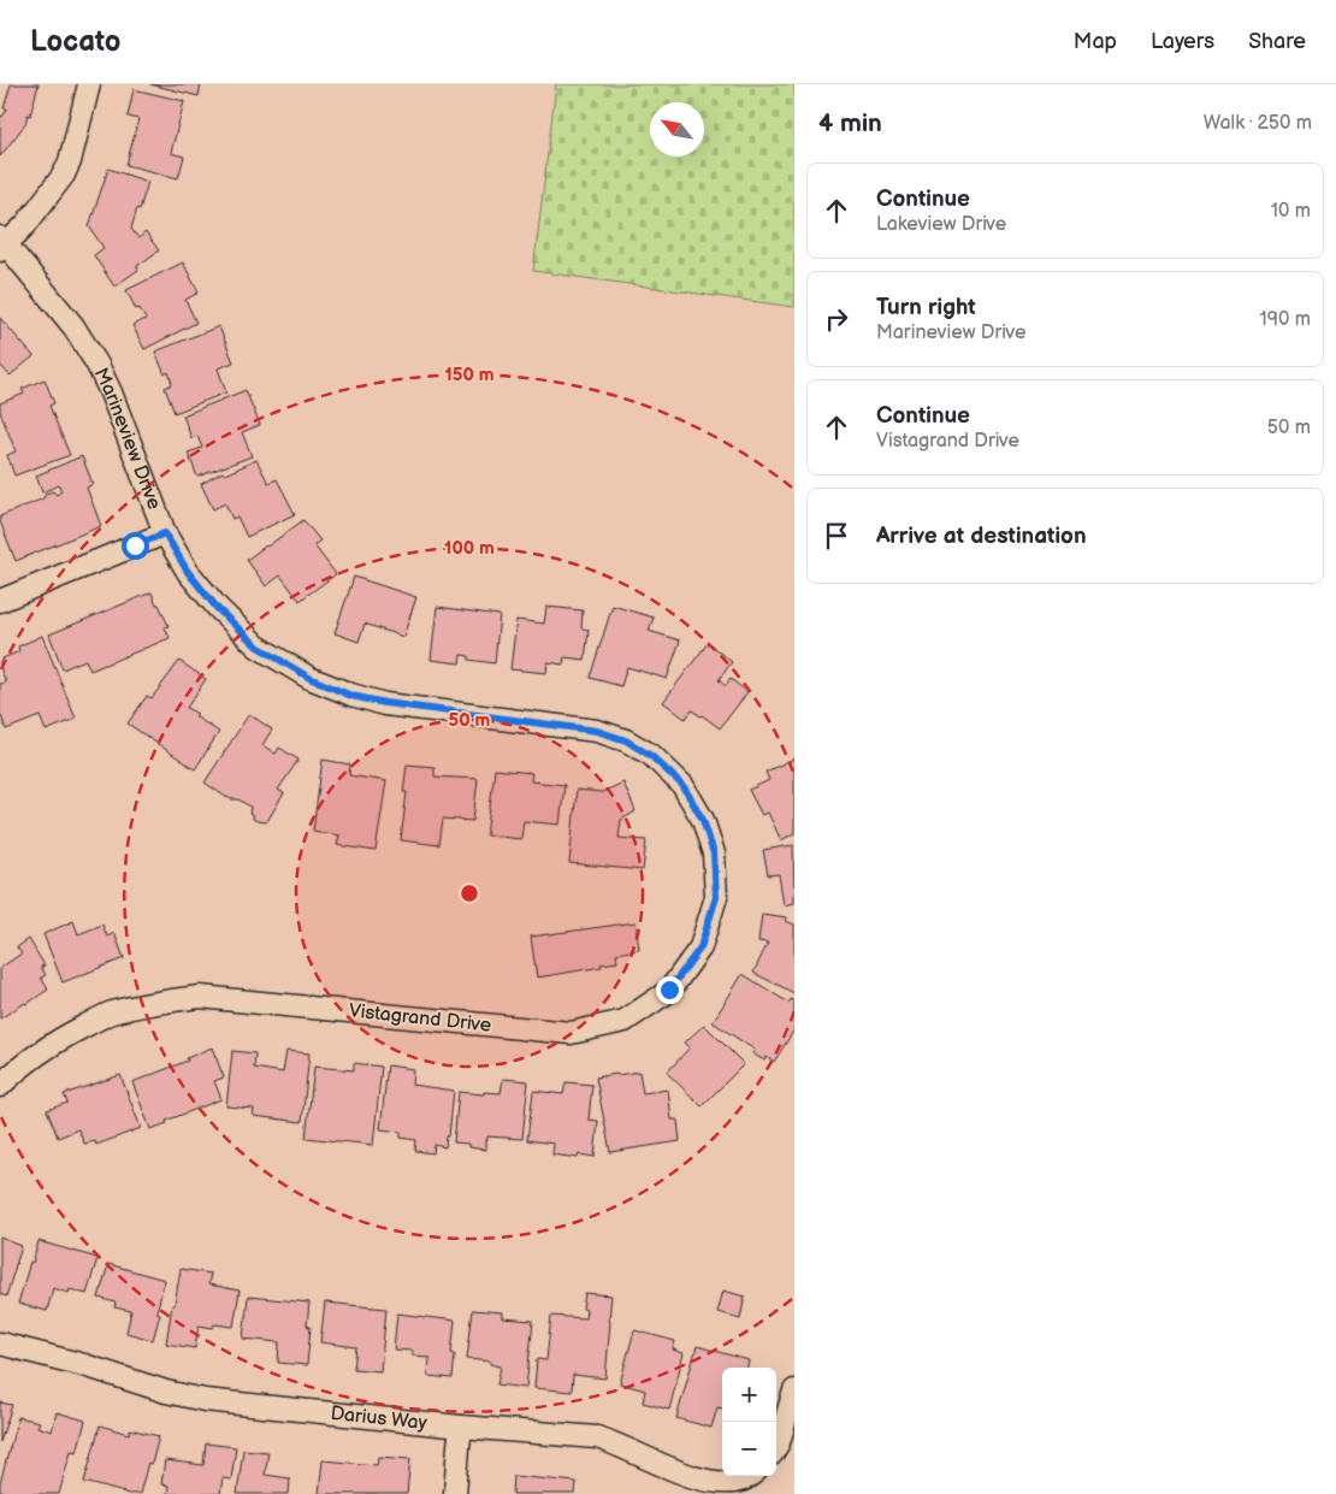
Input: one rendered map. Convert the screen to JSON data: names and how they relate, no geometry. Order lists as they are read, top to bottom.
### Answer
{
  "streets": {
    "street": ["Marineview Drive", "Vistagrand Drive", "Darius Way"]
  },
  "crossings": [
    ["Marineview Drive", "Vistagrand Drive"]
  ],
  "north": "top left",
  "page": {
    "header": "Locato",
    "nav": ["Map", "Layers", "Share"],
    "heading": ["4 min", "Walk · 250 m"],
    "list": [
      ["Continue", "Lakeview Drive", "10 m"],
      ["Turn right", "Marineview Drive", "190 m"],
      ["Continue", "Vistagrand Drive", "50 m"],
      "Arrive at destination"
    ],
    "map_buttons": ["+", "−"]
  },
  "rings": ["150 m", "100 m", "50 m"]
}
